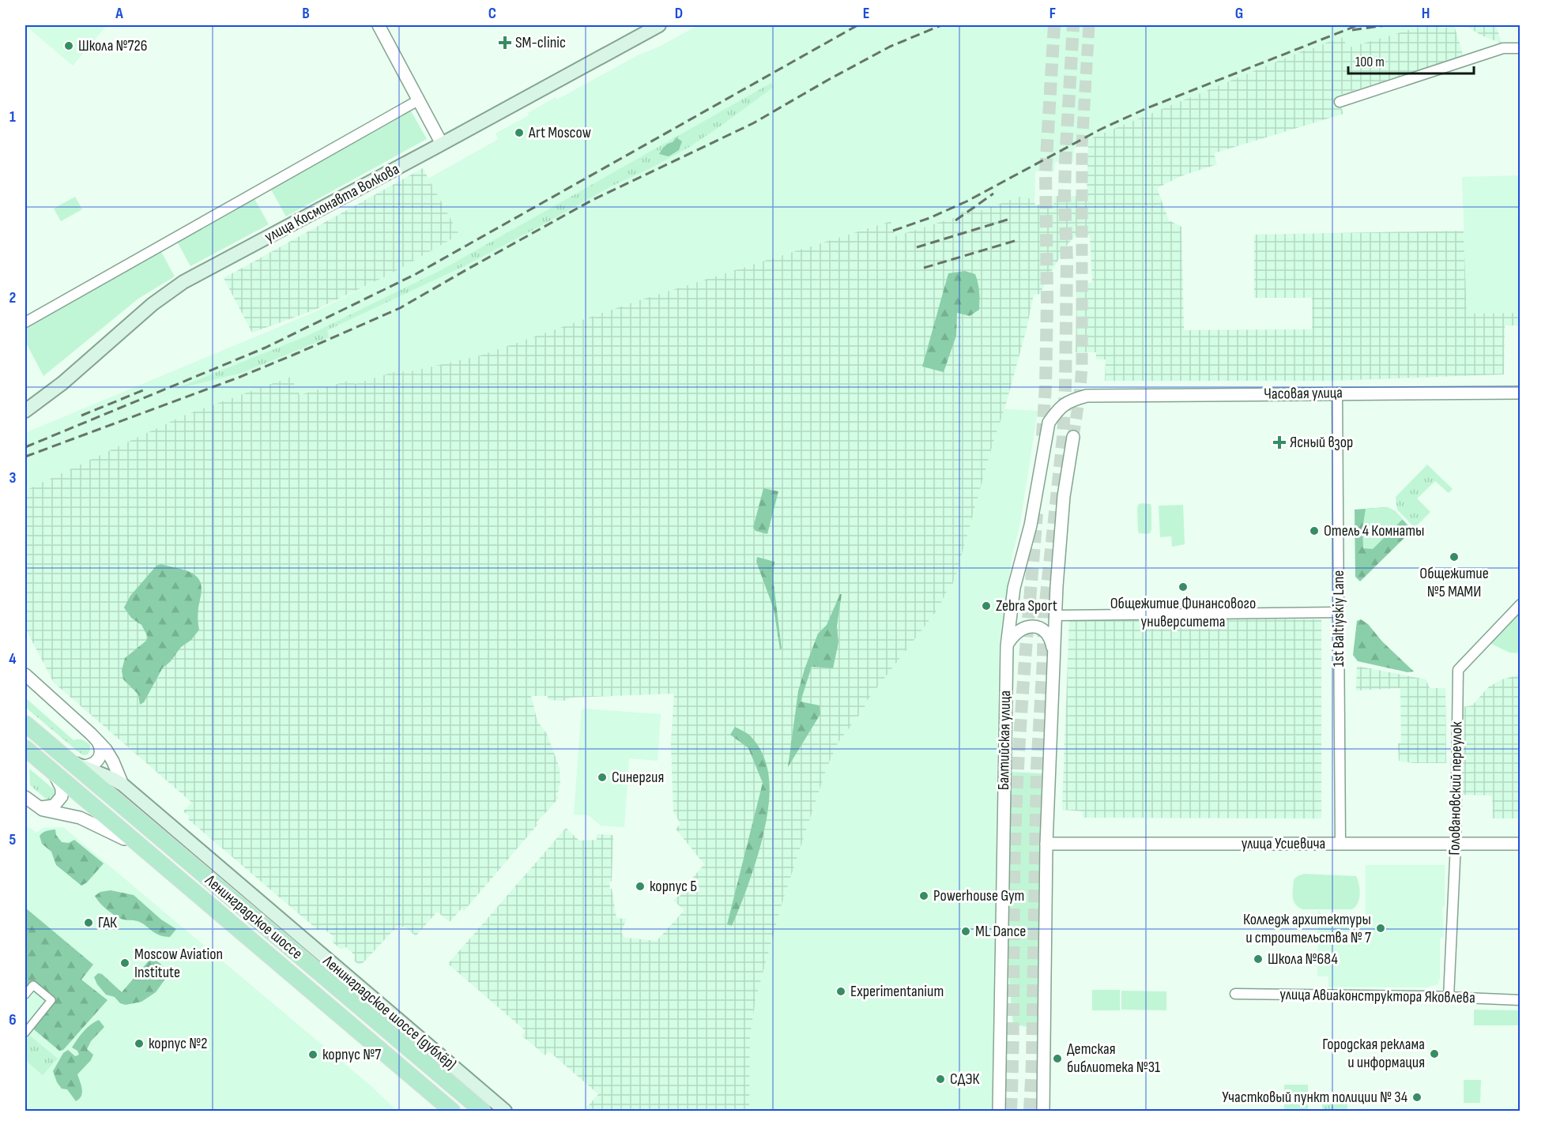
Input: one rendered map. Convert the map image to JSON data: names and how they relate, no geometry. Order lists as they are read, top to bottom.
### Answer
{
  "streets": {
    "main road": ["улица Космонавта Волкова", "Ленинградское шоссе", "Ленинградское шоссе (дублёр)"],
    "street": [
      "Часовая улица",
      "1st Baltiyskiy Lane",
      "Балтийская улица",
      "Головановский переулок",
      "улица Усиевича",
      "улица Авиаконструктора Яковлева"
    ]
  },
  "crossings": [
    ["Часовая улица", "1st Baltiyskiy Lane"],
    ["Часовая улица", "Балтийская улица"],
    ["1st Baltiyskiy Lane", "улица Усиевича"],
    ["Головановский переулок", "улица Усиевича"],
    ["Головановский переулок", "улица Авиаконструктора Яковлева"],
    ["Ленинградское шоссе", "Ленинградское шоссе (дублёр)"]
  ],
  "places": {
    "health": ["SM-clinic", "Ясный взор"],
    "other": [
      "Школа №726",
      "Art Moscow",
      "Отель 4 Комнаты",
      "Общежитие №5 МАМИ",
      "Общежитие Финансового университета",
      "Zebra Sport",
      "Синергия",
      "корпус Б",
      "Powerhouse Gym",
      "ГАК",
      "Колледж архитектуры и строительства № 7",
      "ML Dance",
      "Школа №684",
      "Moscow Aviation Institute",
      "Experimentanium",
      "корпус №2",
      "Городская реклама и информация",
      "корпус №7",
      "Детская библиотека №31",
      "СДЭК",
      "Участковый пункт полиции № 34"
    ]
  },
  "scale_bar": "100 m",
  "grid": {
    "columns": [
      "A",
      "B",
      "C",
      "D",
      "E",
      "F",
      "G",
      "H"
    ],
    "rows": [
      "1",
      "2",
      "3",
      "4",
      "5",
      "6"
    ]
  }
}
